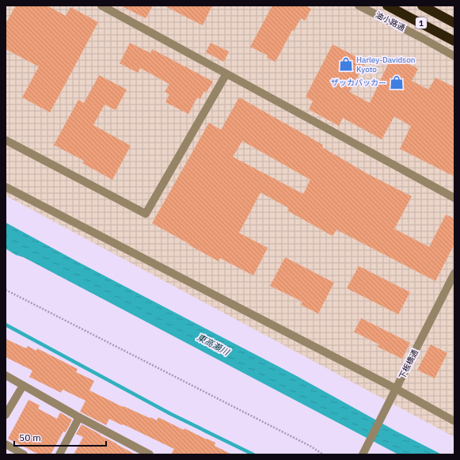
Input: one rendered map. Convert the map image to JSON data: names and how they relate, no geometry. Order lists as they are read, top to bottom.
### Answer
{
  "streets": {
    "highway": ["1"],
    "street": ["油小路通", "下板橋通"]
  },
  "water": ["東高瀬川"],
  "places": {
    "shop": ["Harley-Davidson Kyoto", "ザッカバッカー"]
  },
  "scale_bar": "50 m"
}
